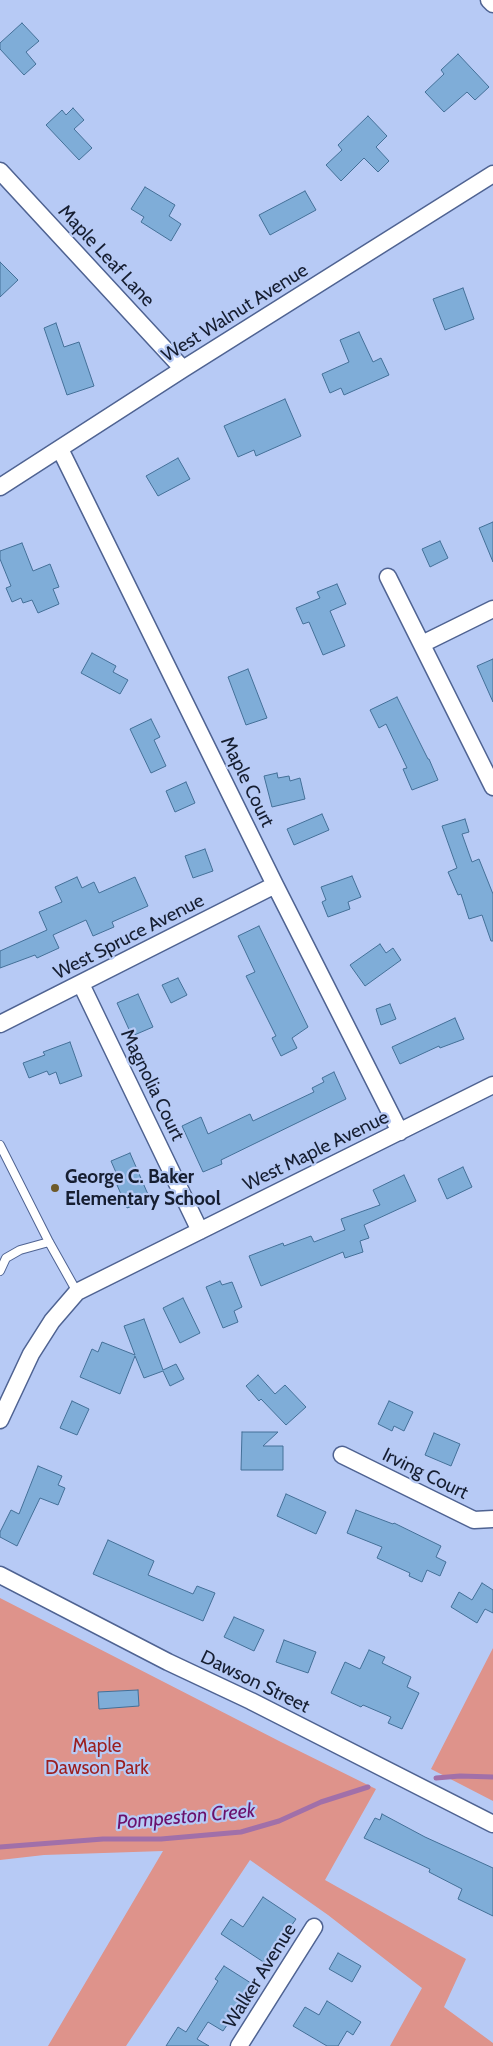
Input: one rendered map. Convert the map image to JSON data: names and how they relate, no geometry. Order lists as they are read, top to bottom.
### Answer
{
  "streets": {
    "street": [
      "Maple Leaf Lane",
      "West Walnut Avenue",
      "Maple Court",
      "West Spruce Avenue",
      "Magnolia Court",
      "West Maple Avenue",
      "Irving Court",
      "Dawson Street",
      "Walker Avenue"
    ]
  },
  "crossings": [
    ["Maple Leaf Lane", "West Walnut Avenue"],
    ["West Walnut Avenue", "Maple Court"],
    ["Maple Court", "West Spruce Avenue"],
    ["Maple Court", "West Maple Avenue"],
    ["West Spruce Avenue", "Magnolia Court"],
    ["Magnolia Court", "West Maple Avenue"]
  ],
  "water": ["Pompeston Creek"],
  "parks": ["Maple Dawson Park"],
  "places": ["George C. Baker Elementary School"]
}
